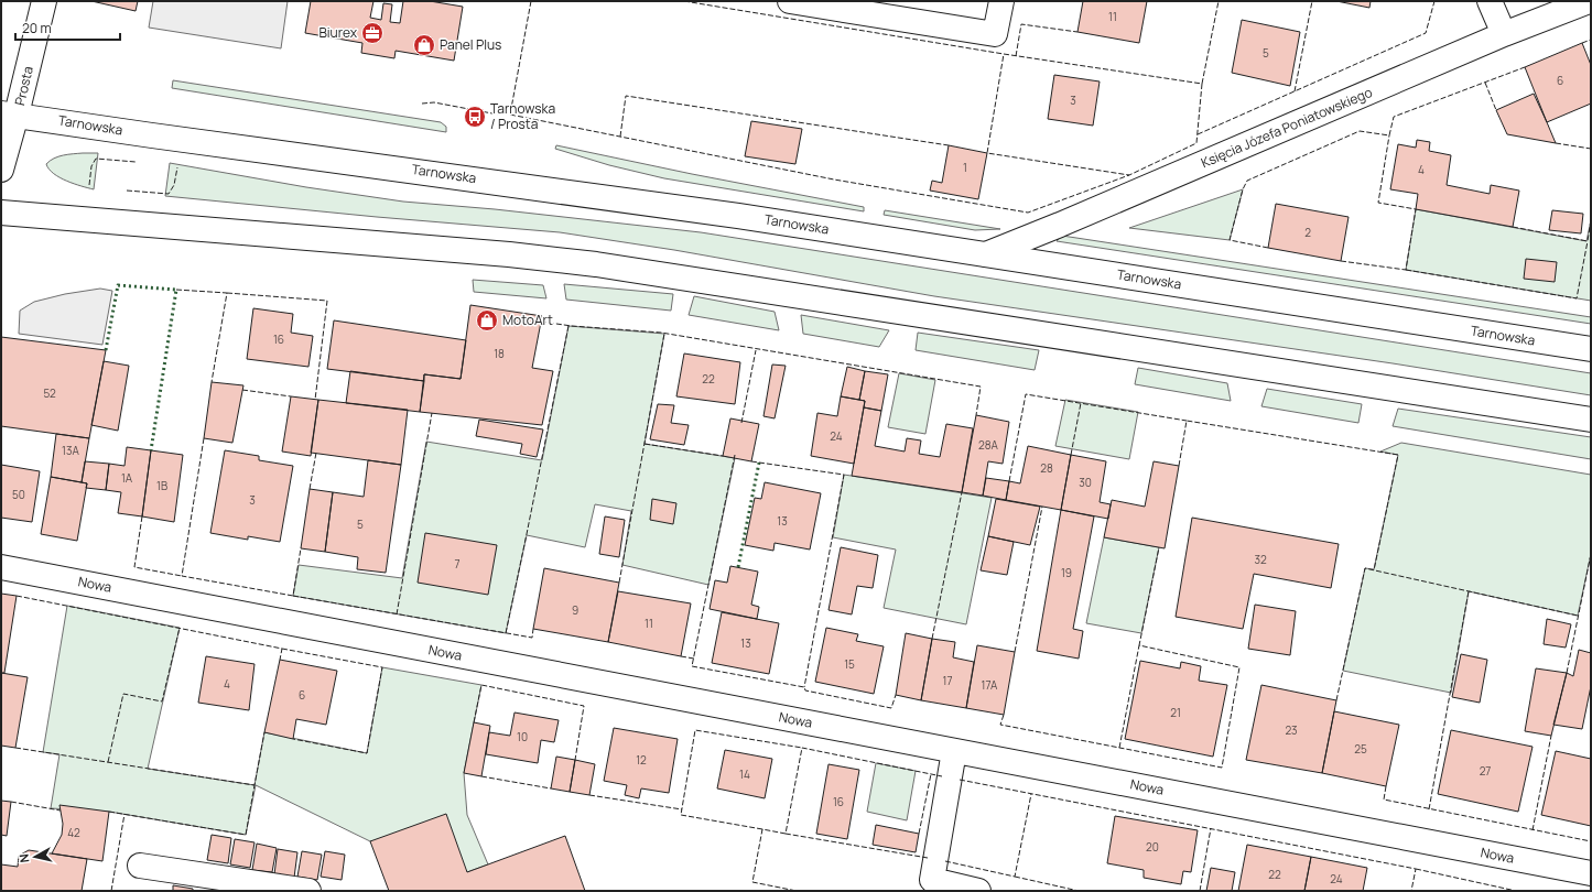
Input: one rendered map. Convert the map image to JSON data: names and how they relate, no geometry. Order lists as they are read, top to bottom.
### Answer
{
  "streets": {
    "main road": [
      "Prosta",
      "Tarnowska",
      "Księcia Józefa Poniatowskiego",
      "Nowa"
    ]
  },
  "crossings": [
    ["Prosta", "Tarnowska"],
    ["Tarnowska", "Księcia Józefa Poniatowskiego"]
  ],
  "places": {
    "office": ["Biurex"],
    "shop": ["Panel Plus", "MotoArt"],
    "bus stop": ["Tarnowska / Prosta"]
  },
  "house_numbers": [
    "11",
    "5",
    "6",
    "3",
    "1",
    "4",
    "2",
    "16",
    "18",
    "22",
    "52",
    "24",
    "28A",
    "13A",
    "28",
    "1A",
    "30",
    "1B",
    "50",
    "3",
    "13",
    "5",
    "32",
    "7",
    "19",
    "9",
    "11",
    "13",
    "15",
    "17",
    "4",
    "17A",
    "6",
    "21",
    "23",
    "10",
    "25",
    "12",
    "27",
    "14",
    "16",
    "42",
    "20",
    "22",
    "24"
  ],
  "scale_bar": "20 m",
  "north": "left"
}
